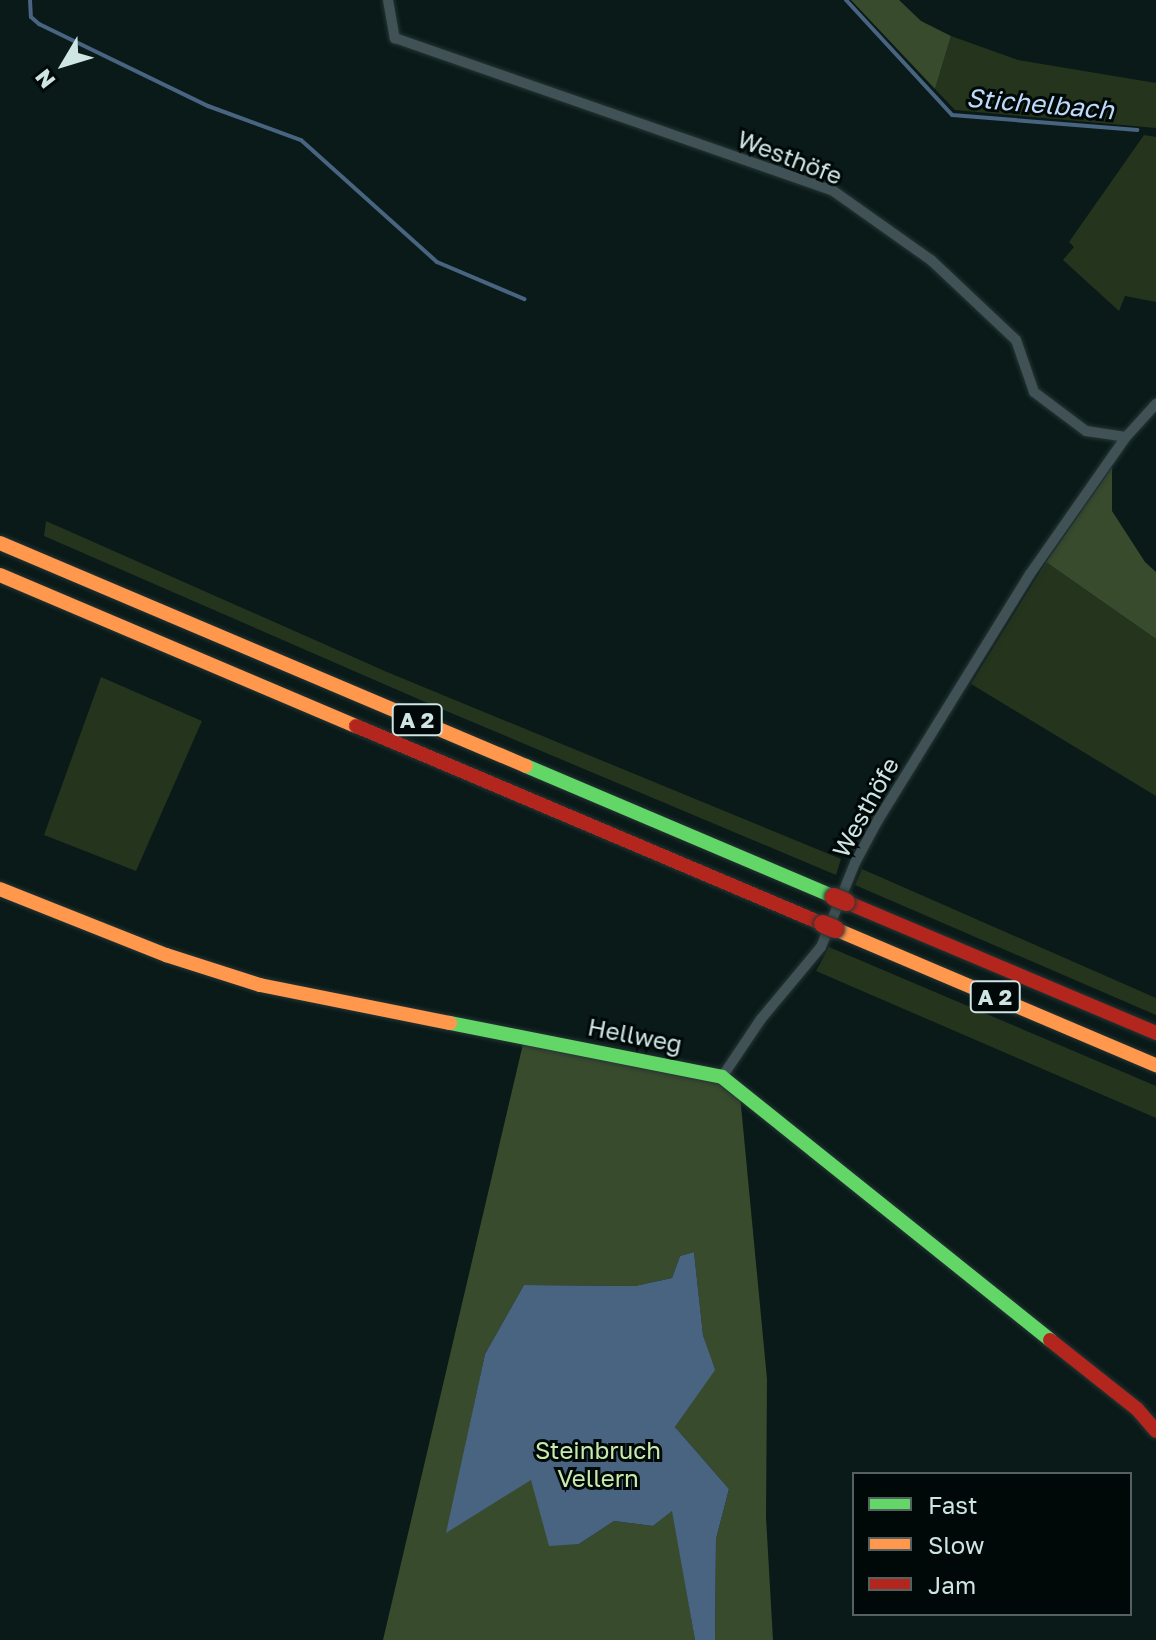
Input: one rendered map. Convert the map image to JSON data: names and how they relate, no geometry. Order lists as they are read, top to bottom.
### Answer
{
  "streets": {
    "main road": ["A 2", "Hellweg"],
    "street": ["Westhöfe"]
  },
  "crossings": [
    ["Westhöfe", "Hellweg"]
  ],
  "water": ["Stichelbach"],
  "parks": ["Steinbruch Vellern"],
  "legend": ["Fast", "Slow", "Jam"],
  "north": "bottom left"
}
